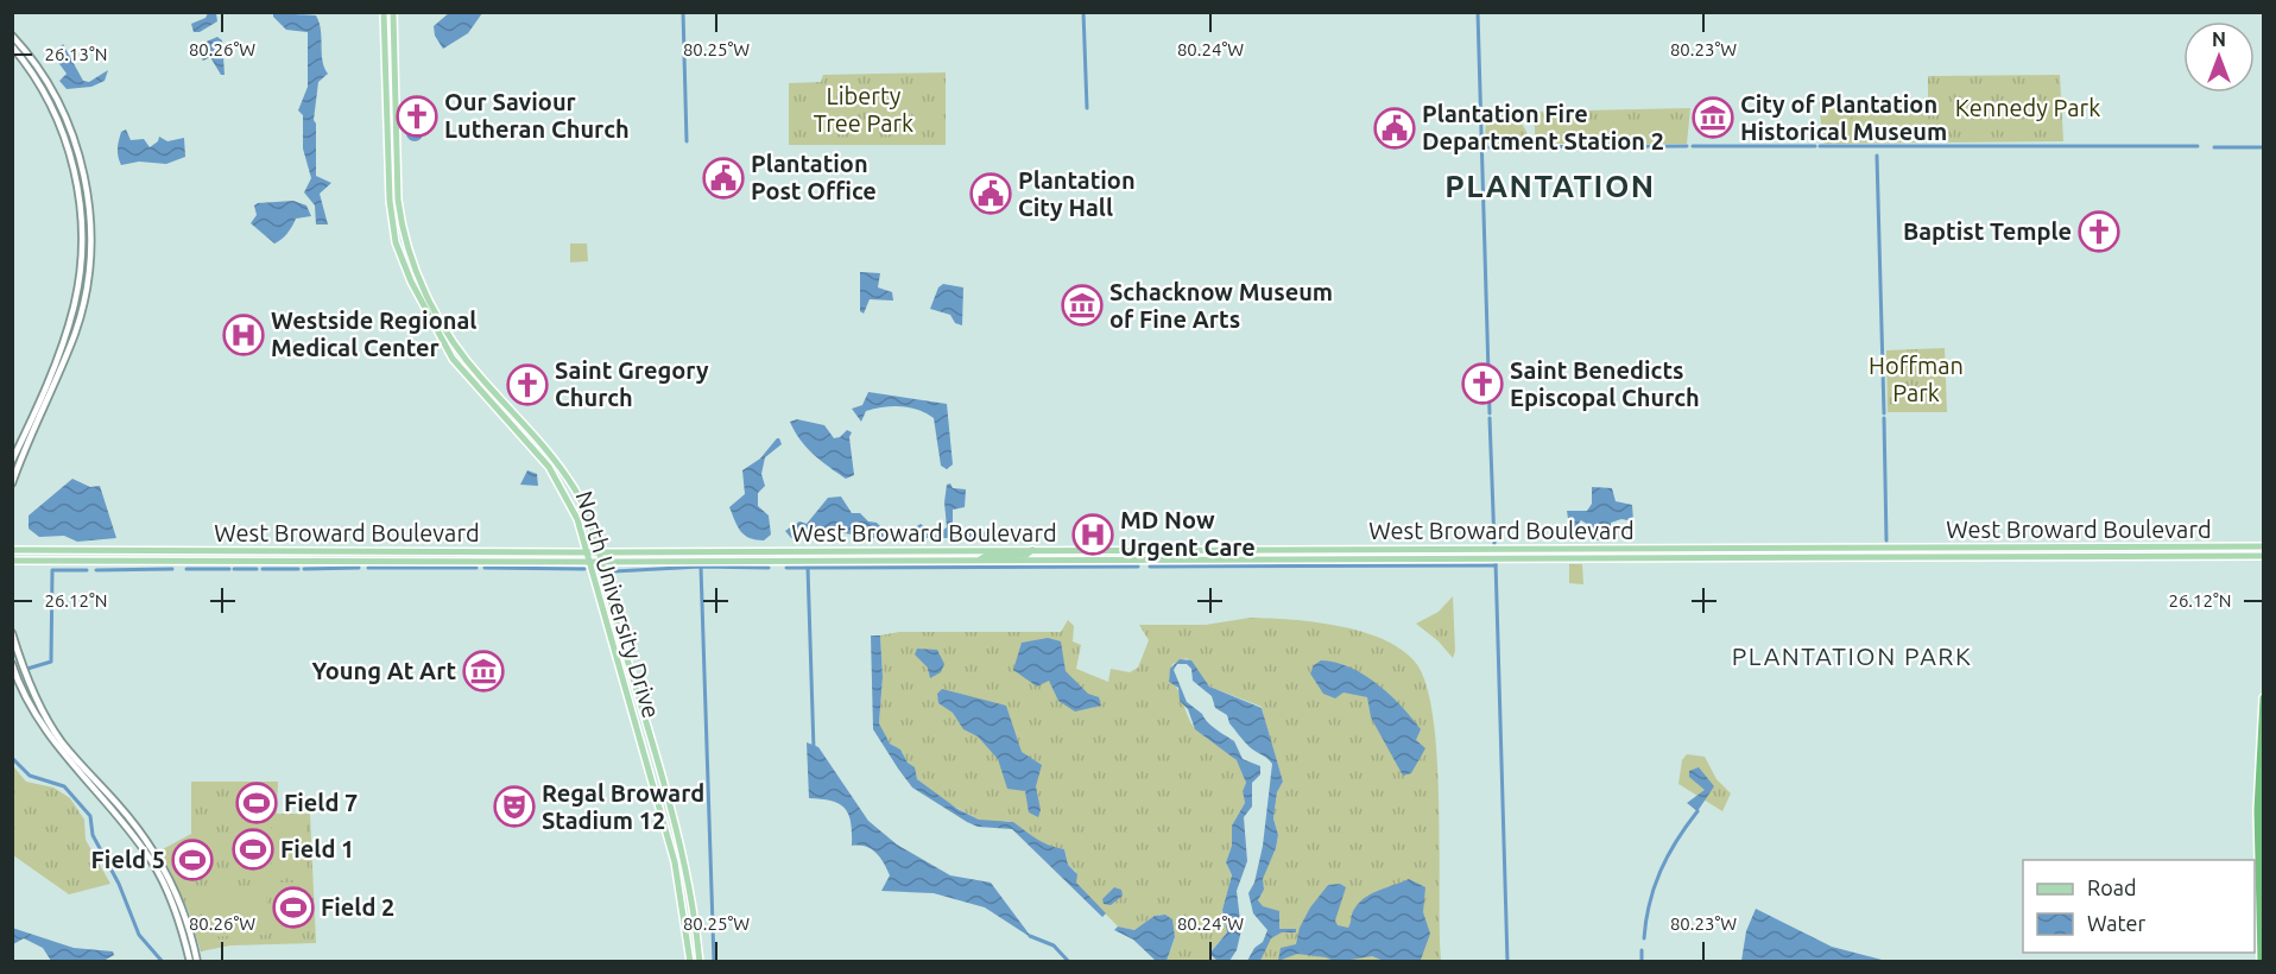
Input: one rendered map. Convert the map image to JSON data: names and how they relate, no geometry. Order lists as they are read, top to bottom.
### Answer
{
  "streets": {
    "main road": ["West Broward Boulevard", "North University Drive"]
  },
  "crossings": [
    ["West Broward Boulevard", "North University Drive"]
  ],
  "districts": ["PLANTATION", "PLANTATION PARK"],
  "parks": ["Liberty Tree Park", "Kennedy Park", "Hoffman Park"],
  "places": {
    "church": [
      "Our Saviour Lutheran Church",
      "Baptist Temple",
      "Saint Benedicts Episcopal Church",
      "Saint Gregory Church"
    ],
    "museum": ["City of Plantation Historical Museum", "Schacknow Museum of Fine Arts", "Young At Art"],
    "public building": ["Plantation Fire Department Station 2", "Plantation Post Office", "Plantation City Hall"],
    "hospital": ["Westside Regional Medical Center", "MD Now Urgent Care"],
    "sports": [
      "Field 7",
      "Field 1",
      "Field 5",
      "Field 2"
    ],
    "theatre": ["Regal Broward Stadium 12"]
  },
  "legend": ["Road", "Water"],
  "north": "top",
  "coordinates": [
    "80.26°W",
    "80.25°W",
    "80.24°W",
    "80.23°W",
    "26.13°N",
    "26.12°N"
  ]
}
